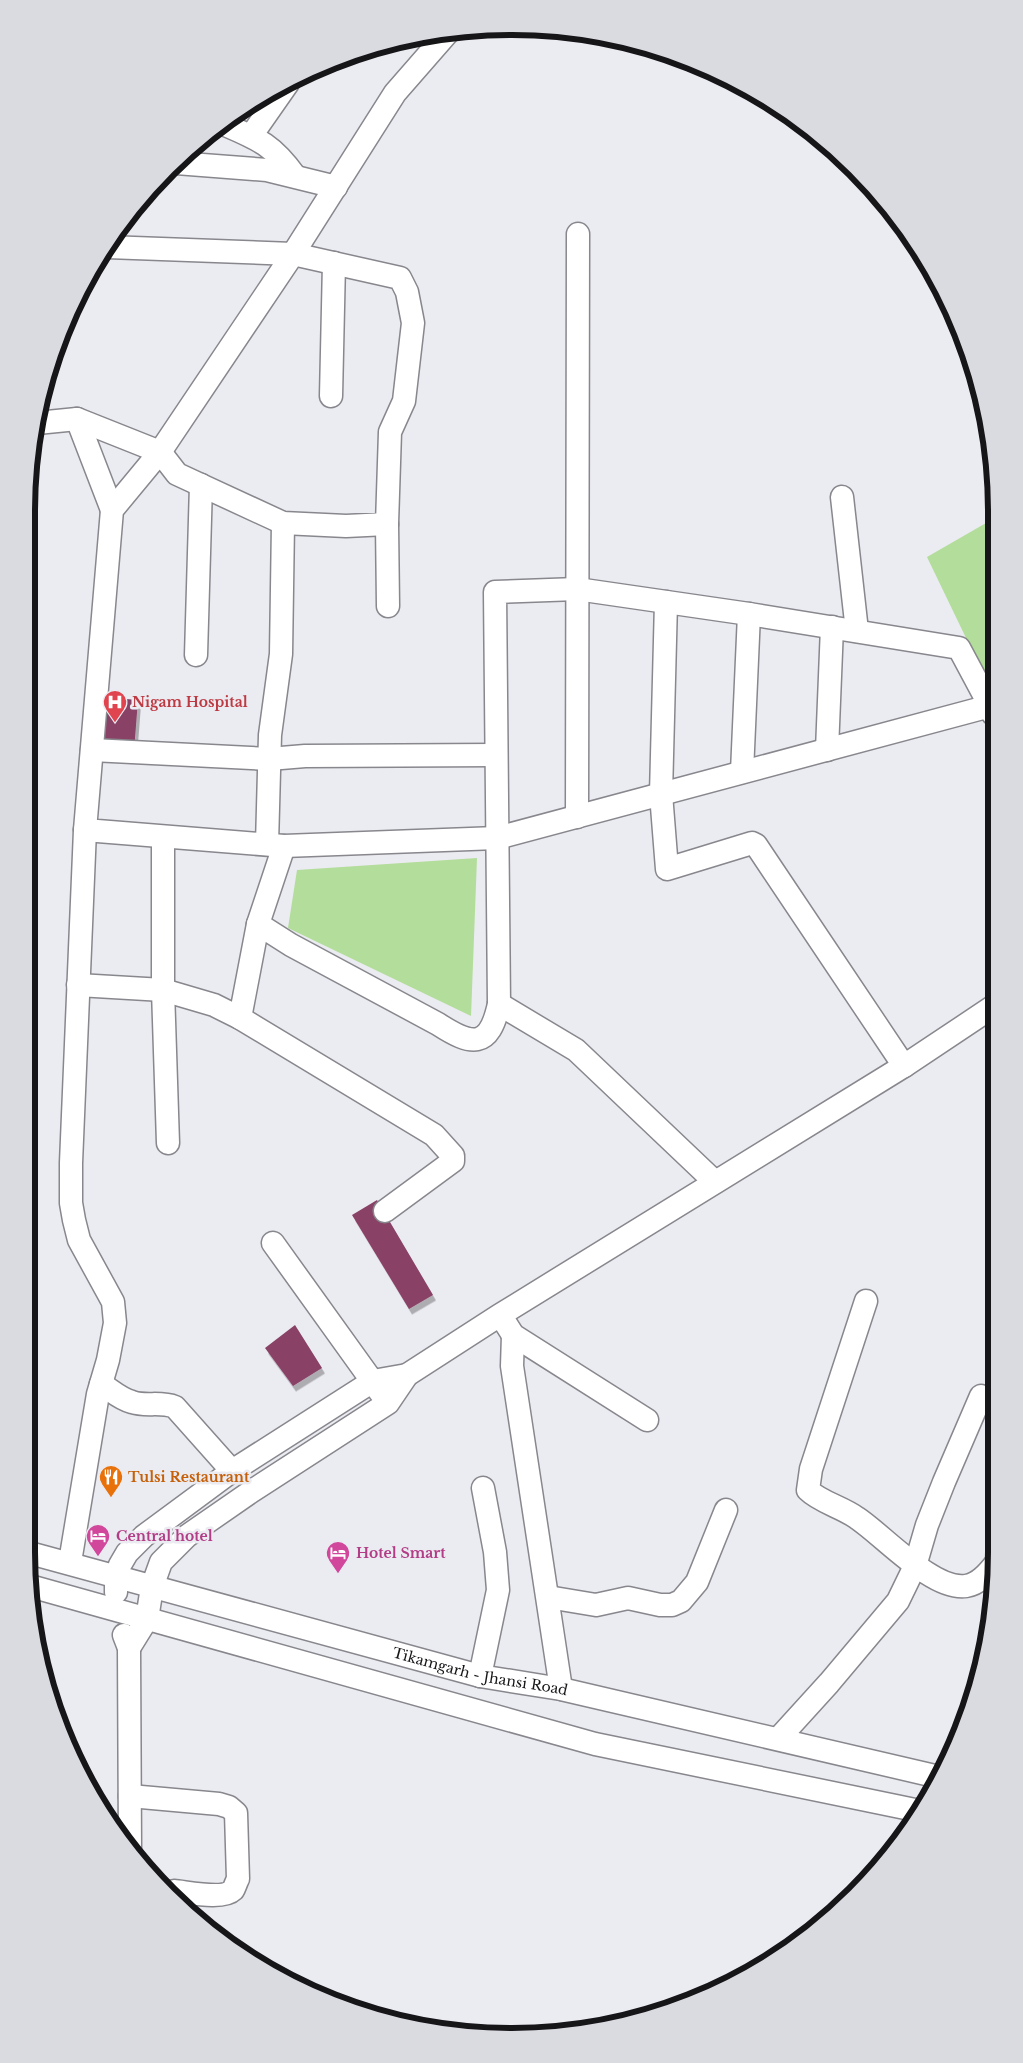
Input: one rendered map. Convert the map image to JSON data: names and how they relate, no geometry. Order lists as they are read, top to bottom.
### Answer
{
  "streets": {
    "street": ["Tikamgarh - Jhansi Road"]
  },
  "places": {
    "hospital": ["Nigam Hospital"],
    "restaurant": ["Tulsi Restaurant"],
    "hotel": ["Central hotel", "Hotel Smart"]
  }
}
